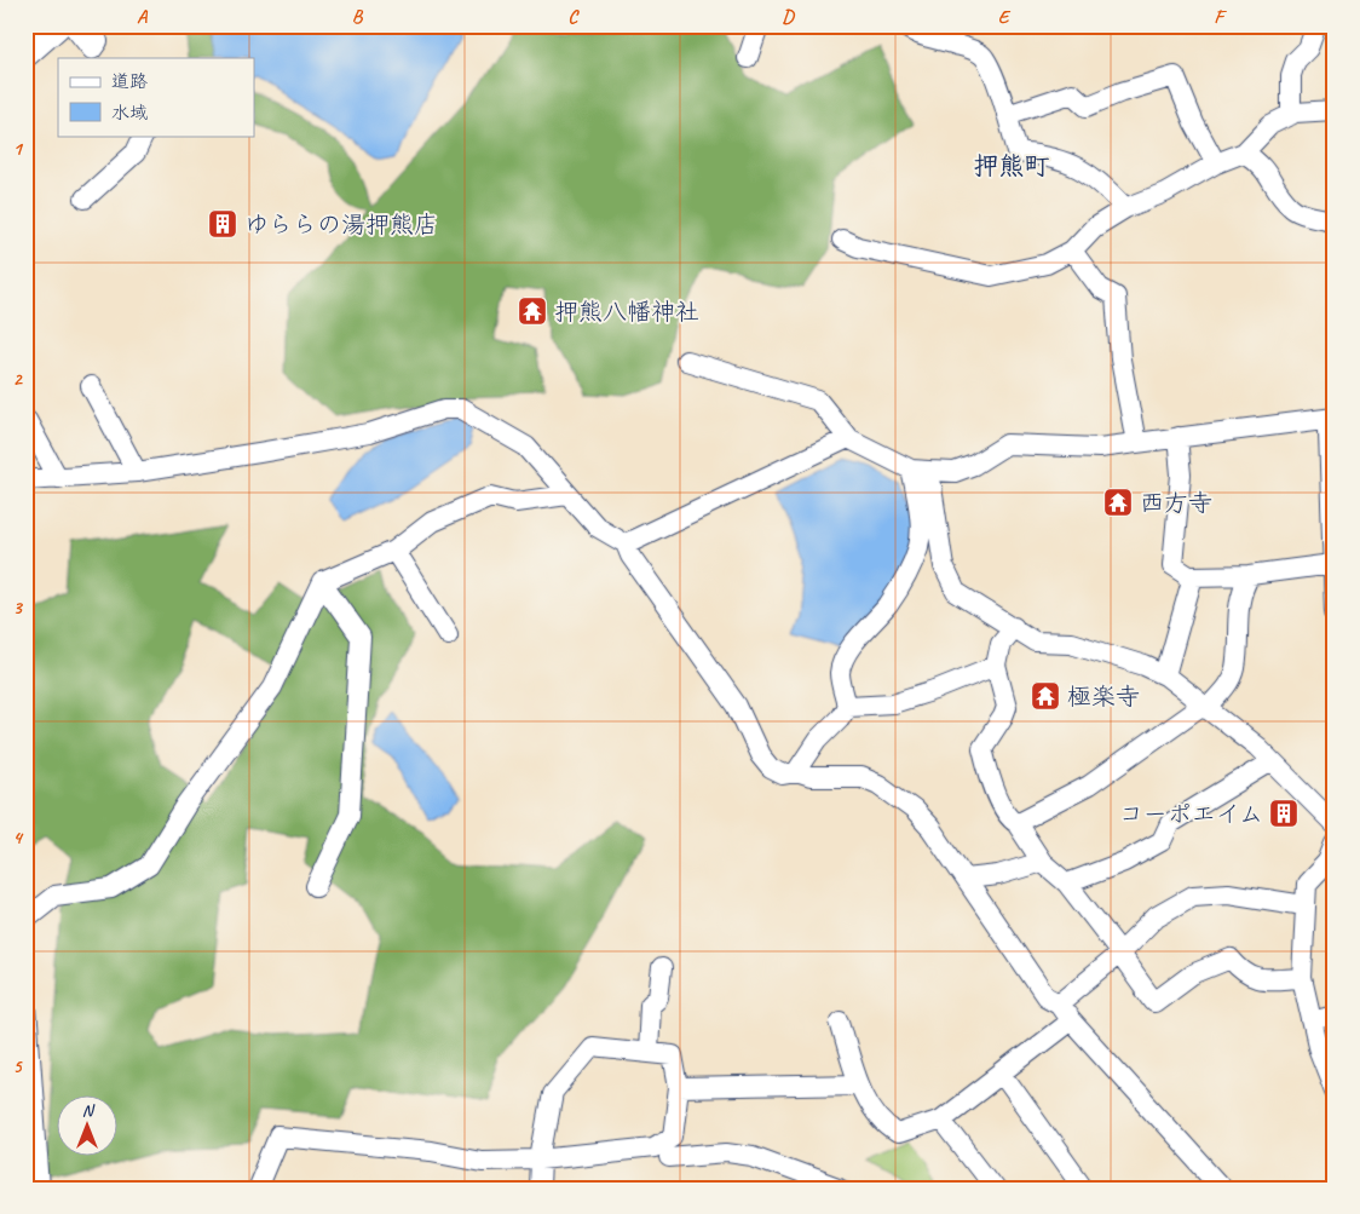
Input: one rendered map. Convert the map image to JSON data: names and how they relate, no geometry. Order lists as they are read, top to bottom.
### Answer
{
  "districts": ["押熊町"],
  "places": {
    "building": ["ゆららの湯押熊店", "コーポエイム"],
    "temple": ["押熊八幡神社", "西方寺", "極楽寺"]
  },
  "legend": ["道路", "水域"],
  "north": "top",
  "grid": {
    "columns": [
      "A",
      "B",
      "C",
      "D",
      "E",
      "F"
    ],
    "rows": [
      "1",
      "2",
      "3",
      "4",
      "5"
    ]
  }
}
